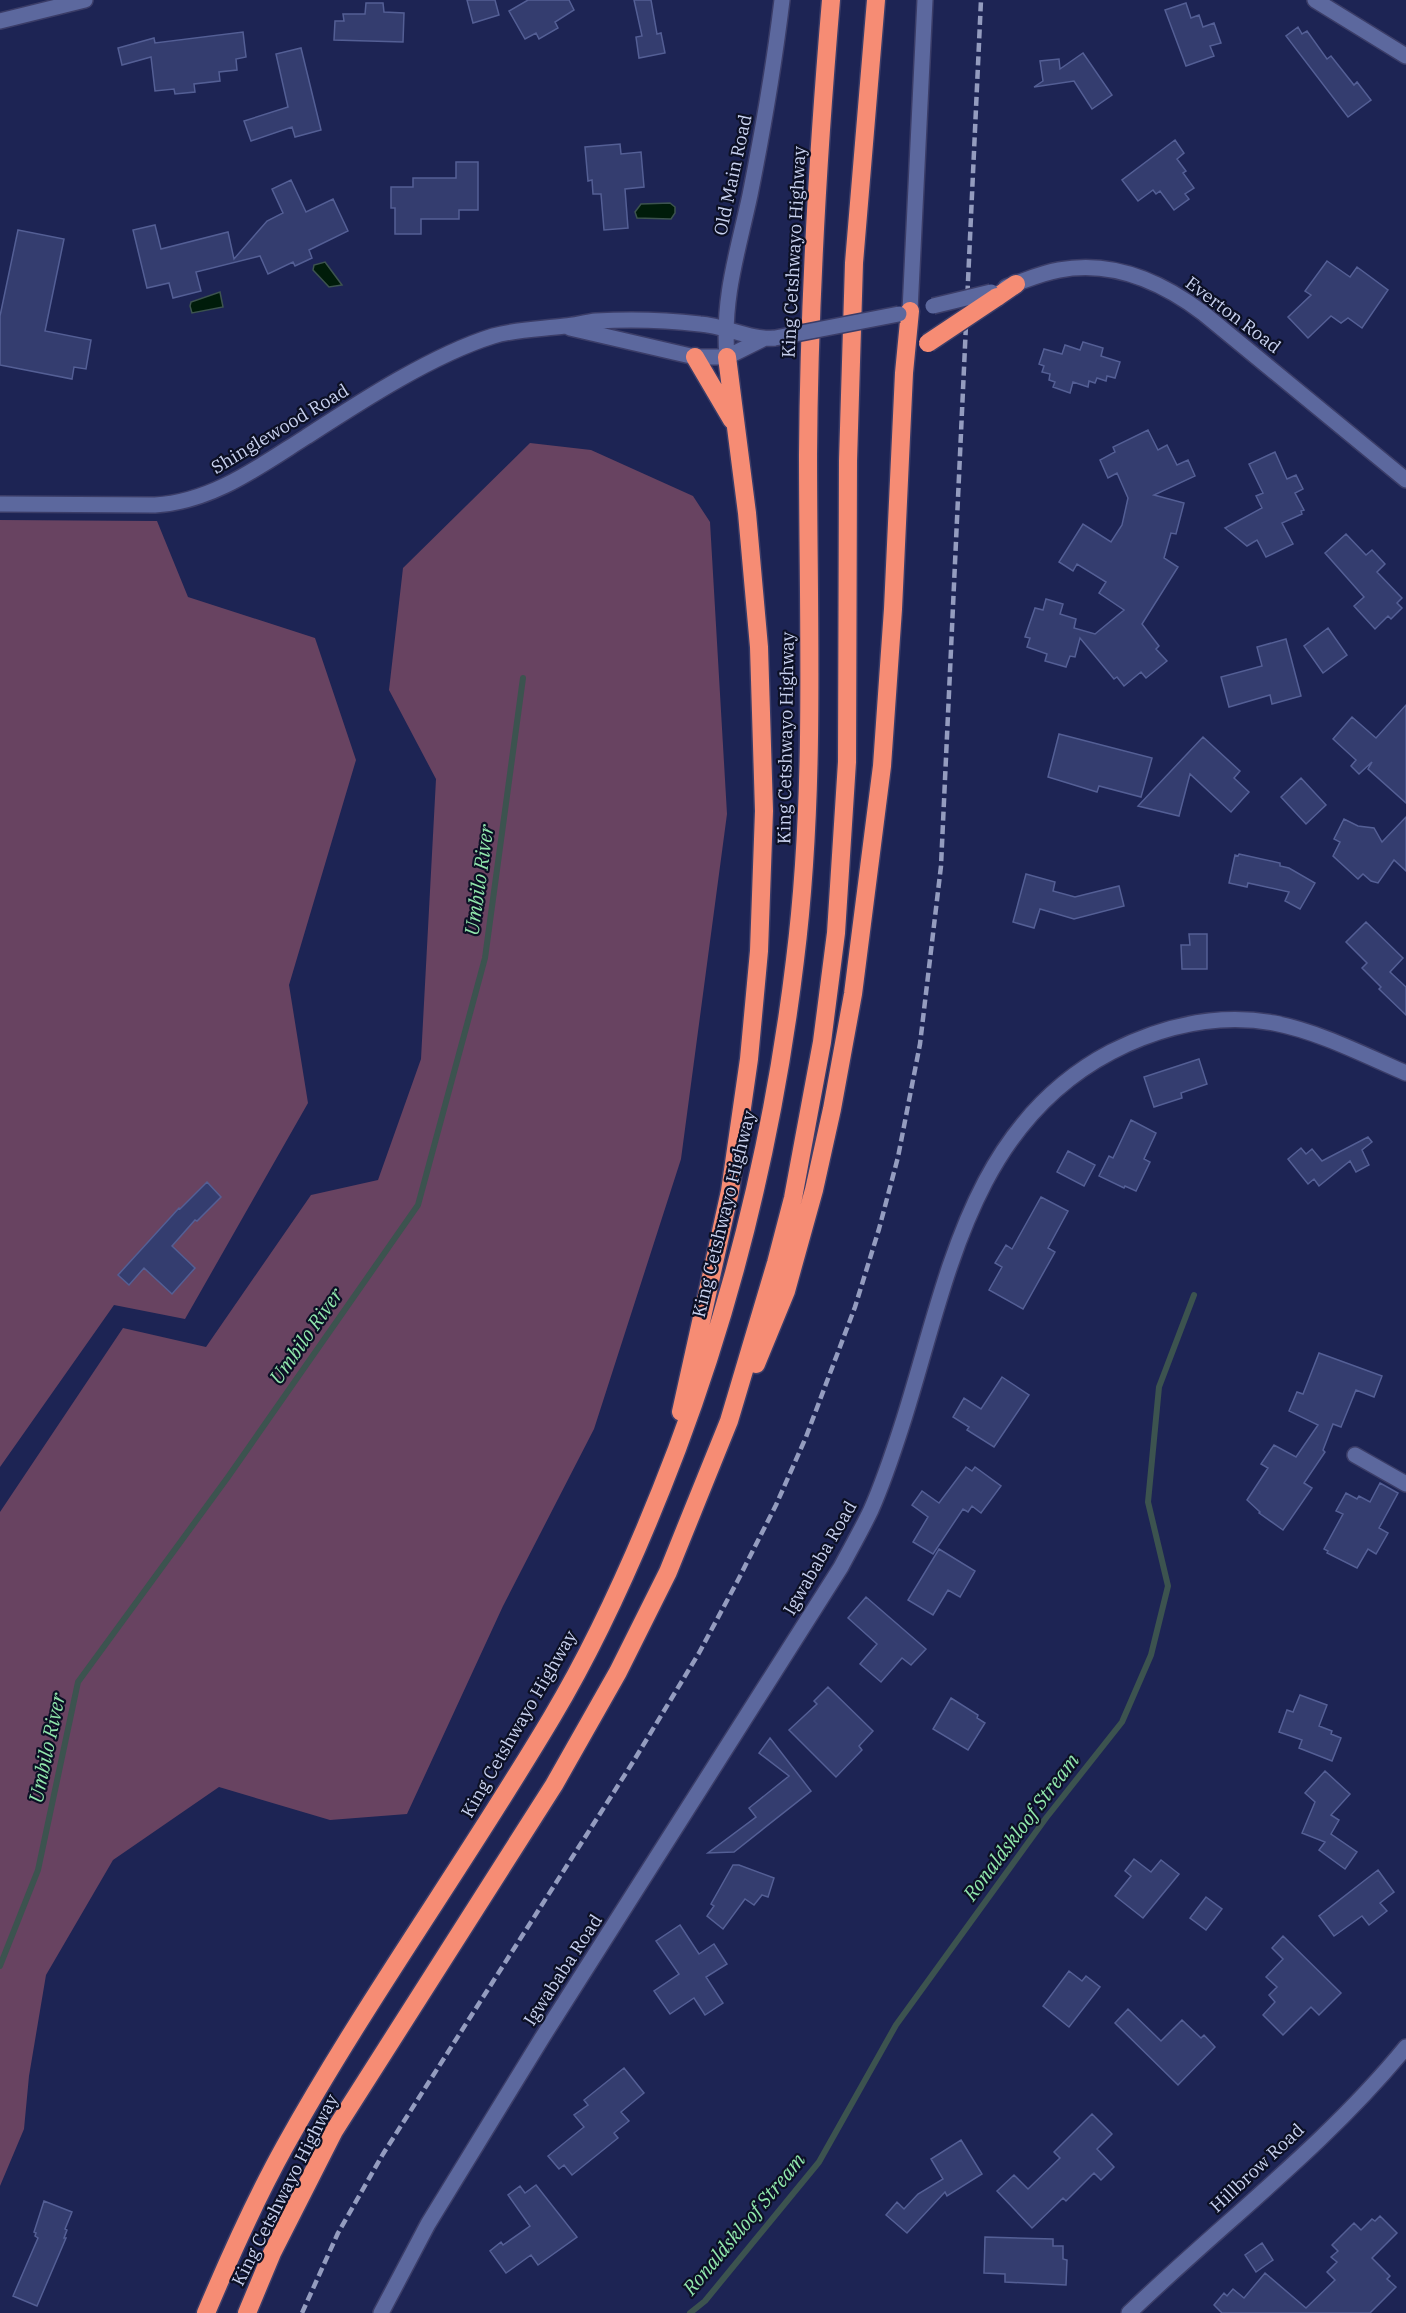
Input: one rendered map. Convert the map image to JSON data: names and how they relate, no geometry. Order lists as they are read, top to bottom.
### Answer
{
  "streets": {
    "highway": ["King Cetshwayo Highway"],
    "street": [
      "Old Main Road",
      "Everton Road",
      "Shinglewood Road",
      "Igwababa Road",
      "Hillbrow Road"
    ]
  },
  "crossings": [
    ["Old Main Road", "Shinglewood Road"]
  ],
  "water": ["Umbilo River", "Ronaldskloof Stream"]
}
